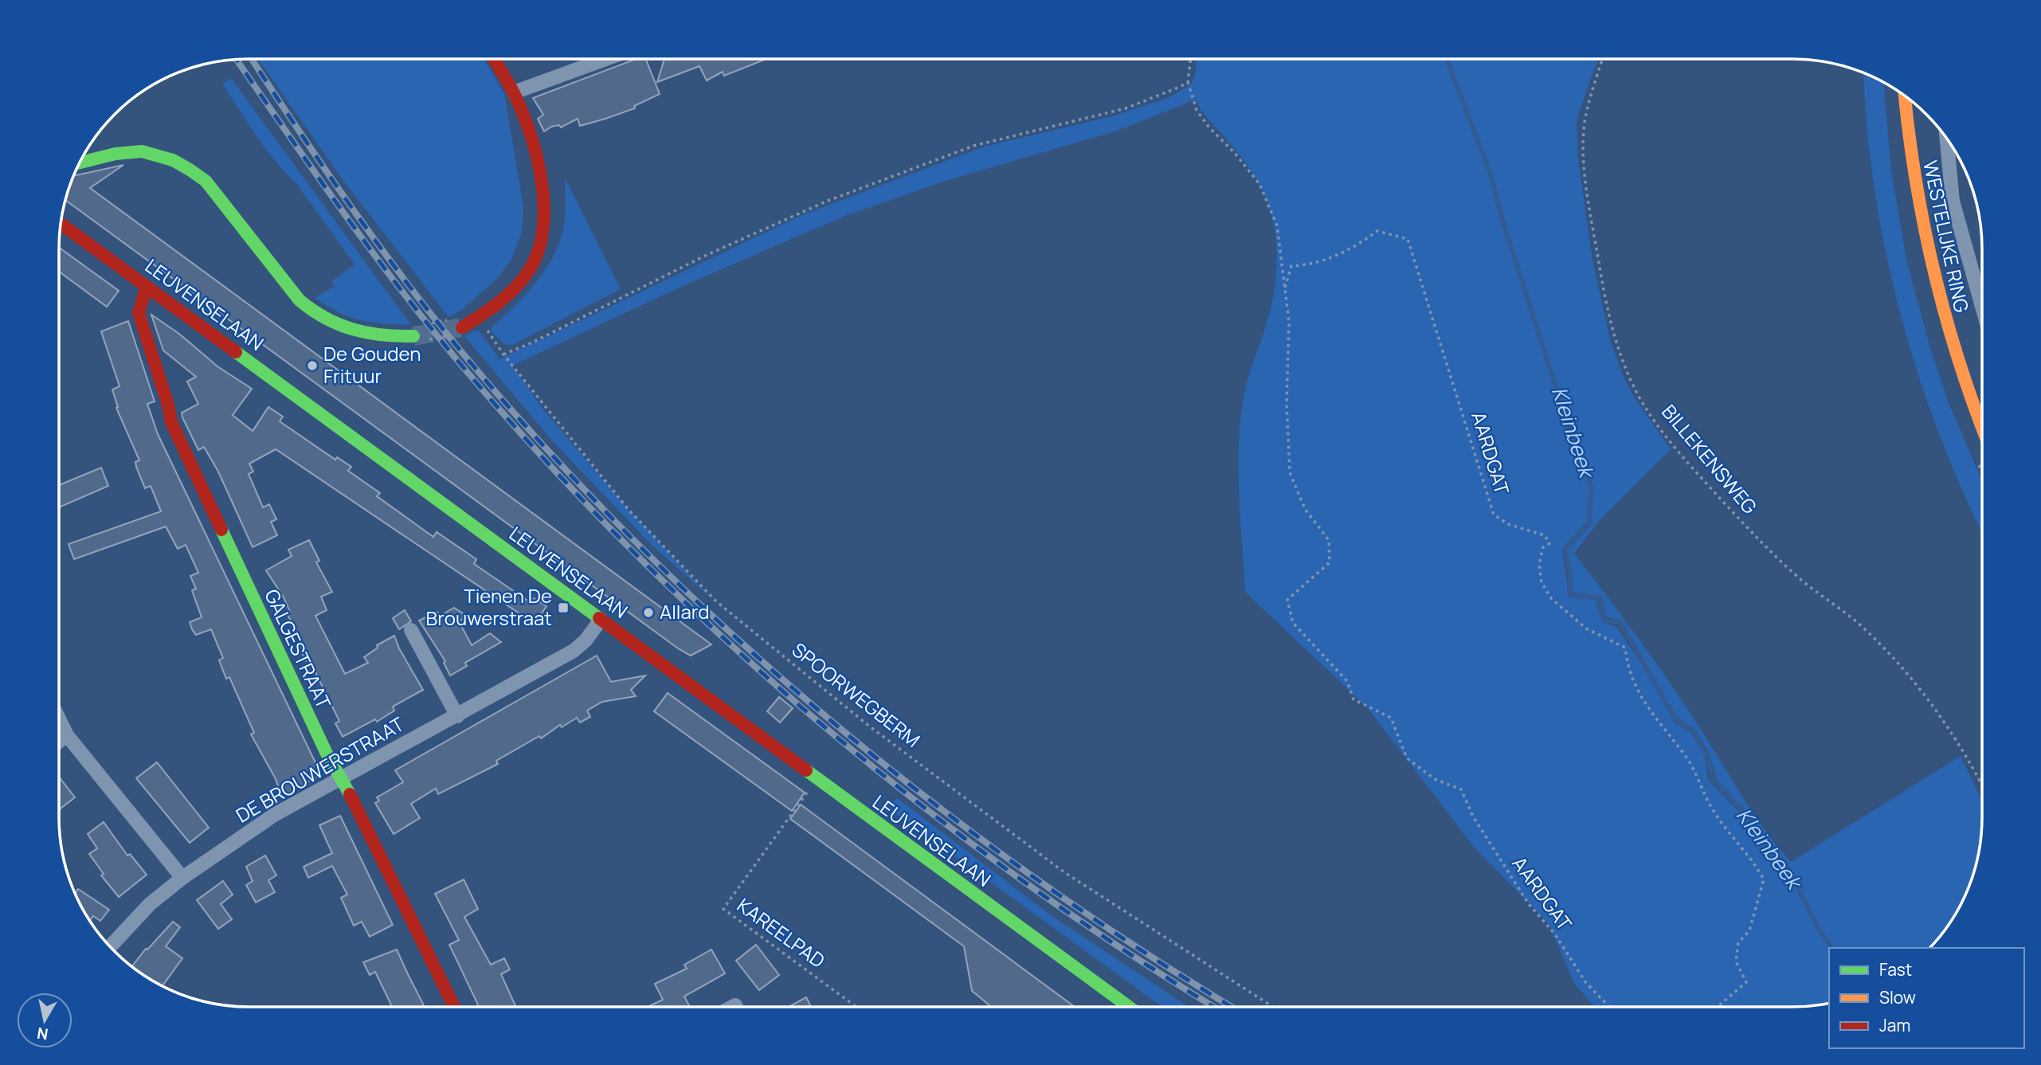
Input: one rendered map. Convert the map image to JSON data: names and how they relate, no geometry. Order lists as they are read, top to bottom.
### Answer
{
  "streets": {
    "main road": ["WESTELIJKE RING", "LEUVENSELAAN", "GALGESTRAAT"],
    "street": ["DE BROUWERSTRAAT"],
    "path": [
      "AARDGAT",
      "BILLEKENSWEG",
      "SPOORWEGBERM",
      "KAREELPAD"
    ]
  },
  "crossings": [
    ["LEUVENSELAAN", "GALGESTRAAT"],
    ["LEUVENSELAAN", "DE BROUWERSTRAAT"],
    ["LEUVENSELAAN", "KAREELPAD"],
    ["GALGESTRAAT", "DE BROUWERSTRAAT"]
  ],
  "water": ["Kleinbeek"],
  "places": {
    "other": ["De Gouden Frituur", "Allard"],
    "transit": ["Tienen De Brouwerstraat"]
  },
  "legend": ["Fast", "Slow", "Jam"],
  "north": "bottom"
}
